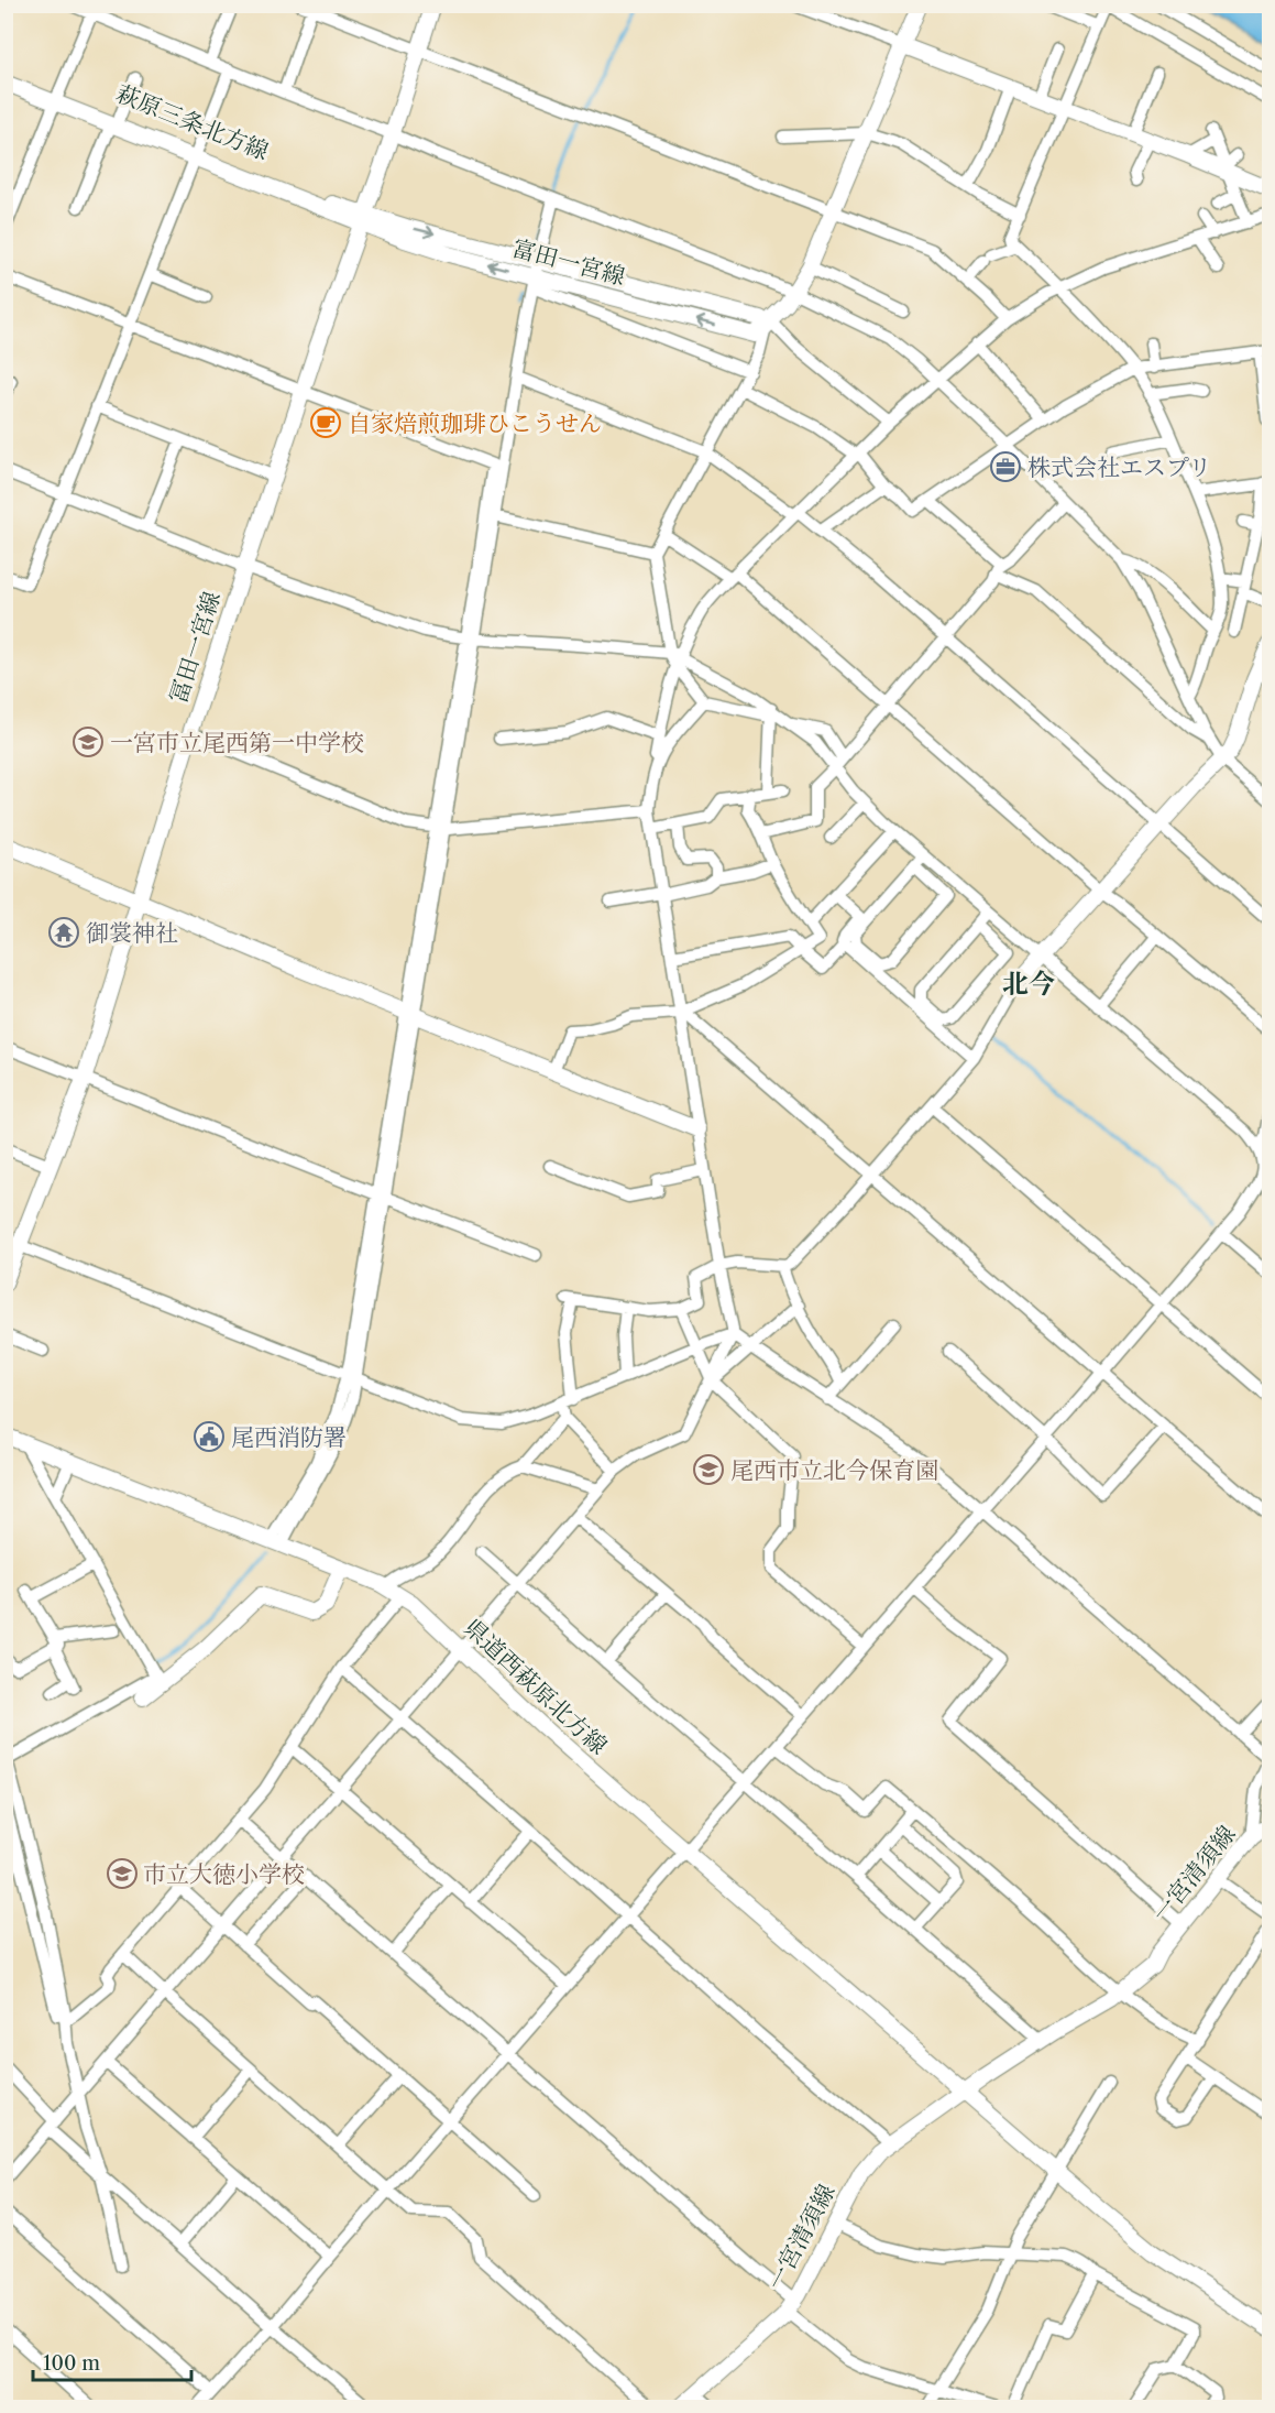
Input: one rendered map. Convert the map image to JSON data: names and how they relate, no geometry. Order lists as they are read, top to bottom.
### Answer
{
  "streets": {
    "main road": [
      "萩原三条北方線",
      "富田一宮線",
      "冨田一宮線",
      "県道西萩原北方線",
      "一宮清須線"
    ]
  },
  "crossings": [
    ["萩原三条北方線", "富田一宮線"],
    ["萩原三条北方線", "冨田一宮線"],
    ["富田一宮線", "冨田一宮線"],
    ["県道西萩原北方線", "一宮清須線"]
  ],
  "districts": ["北今"],
  "places": {
    "cafe": ["自家焙煎珈琲ひこうせん"],
    "office": ["株式会社エスプリ"],
    "school or university": ["一宮市立尾西第一中学校", "尾西市立北今保育園", "市立大徳小学校"],
    "temple": ["御裳神社"],
    "public building": ["尾西消防署"]
  },
  "scale_bar": "100 m"
}
